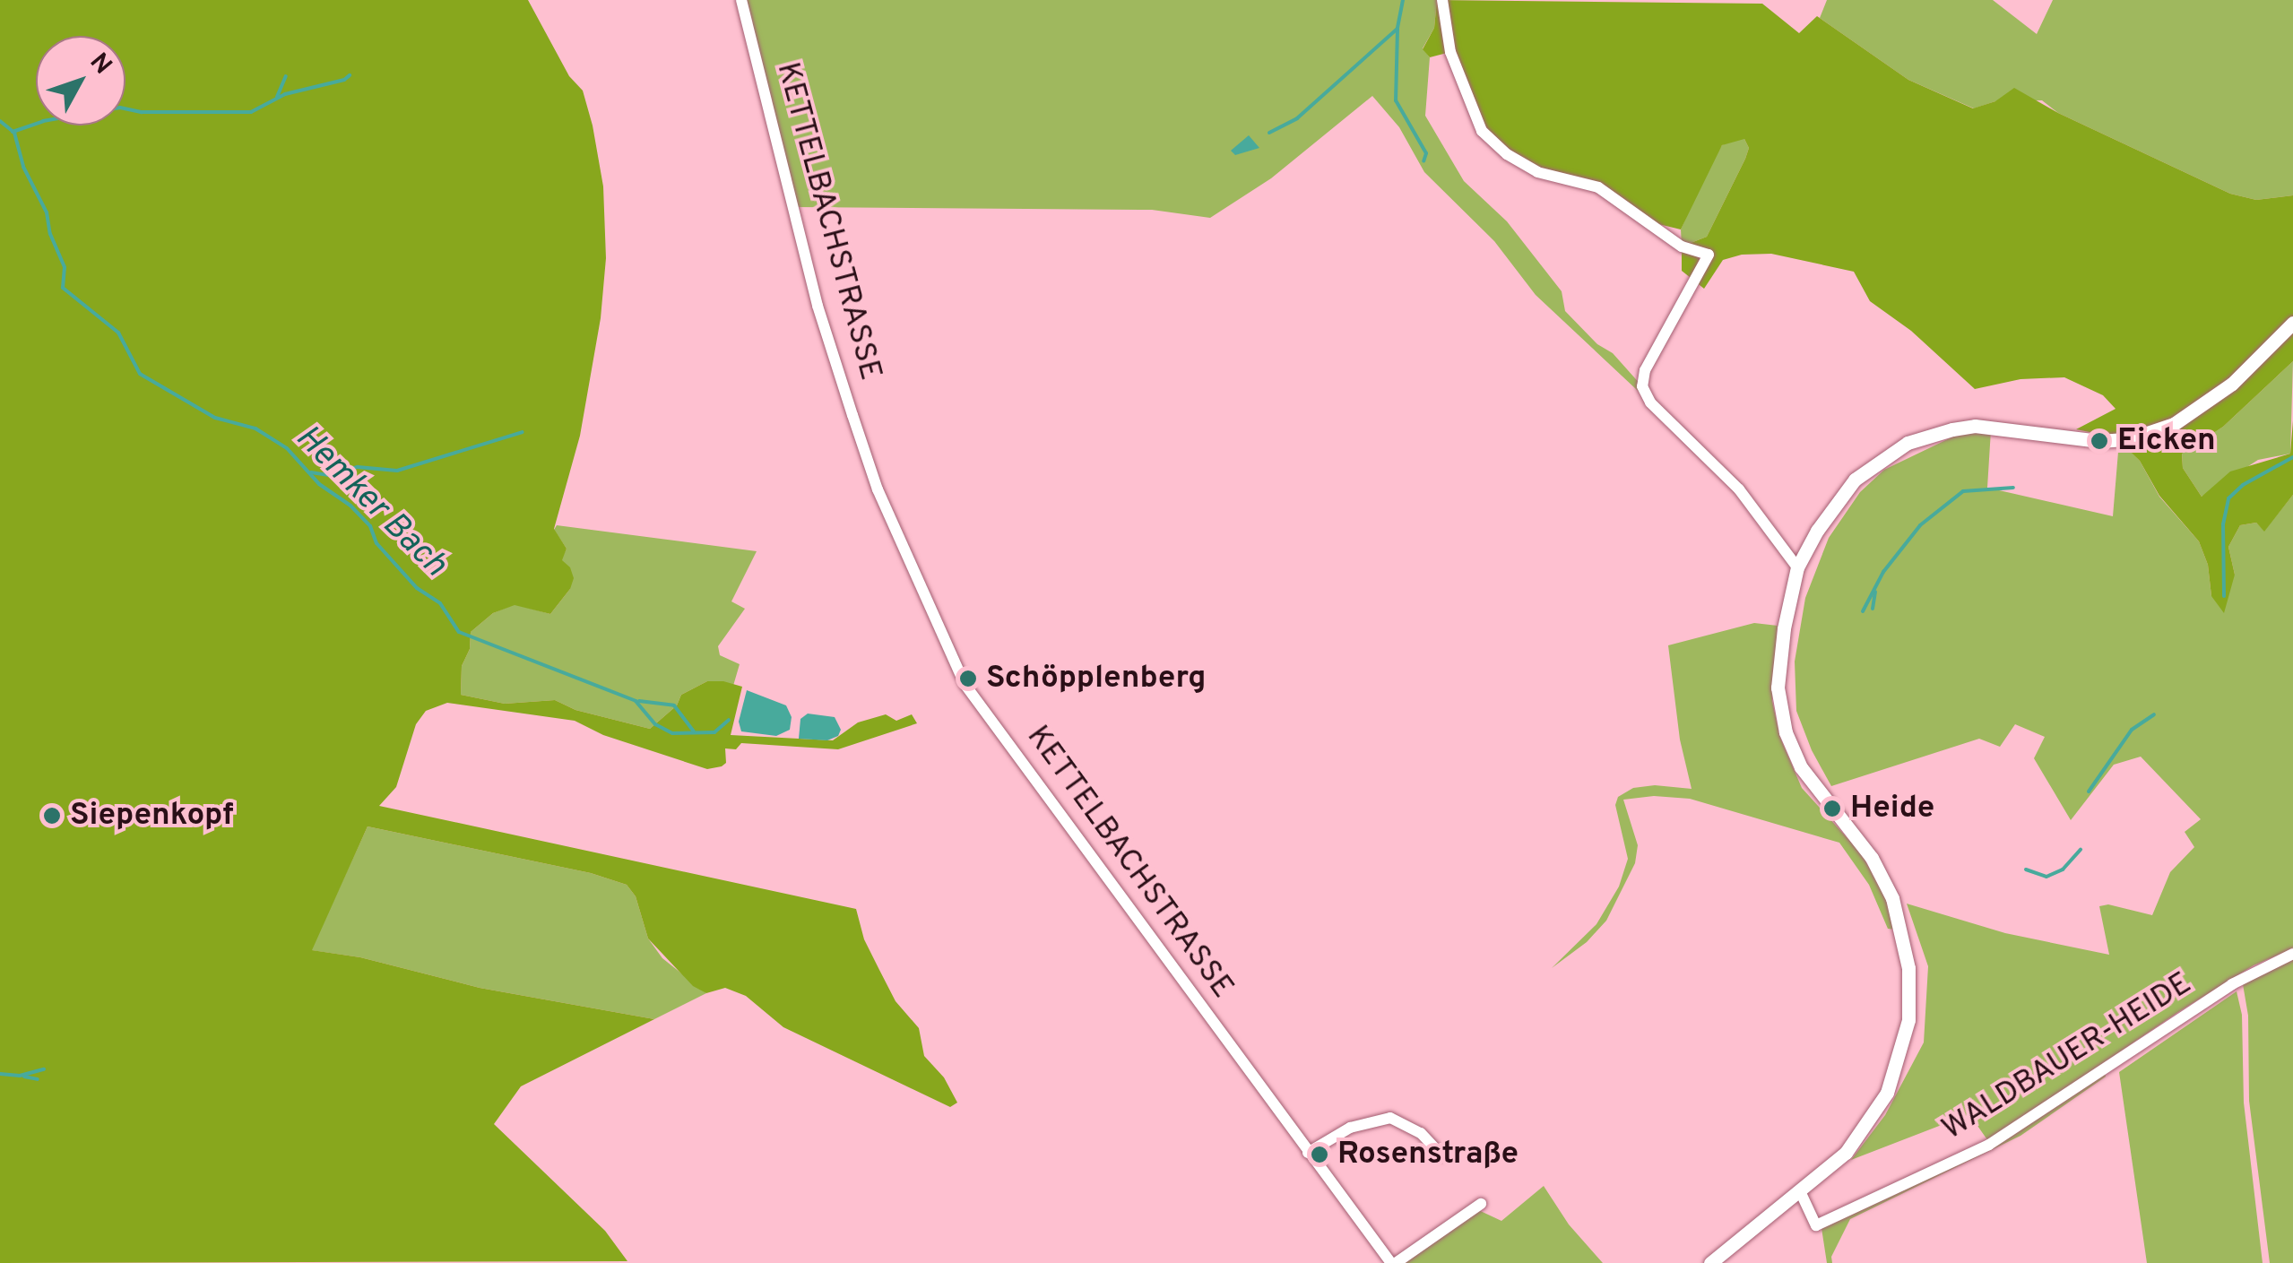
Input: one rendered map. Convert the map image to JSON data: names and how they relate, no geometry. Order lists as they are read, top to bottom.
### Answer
{
  "streets": {
    "street": ["KETTELBACHSTRASSE", "WALDBAUER-HEIDE"]
  },
  "water": ["Hemker Bach"],
  "places": [
    "Eicken",
    "Schöpplenberg",
    "Heide",
    "Siepenkopf",
    "Rosenstraße"
  ],
  "north": "top right"
}
